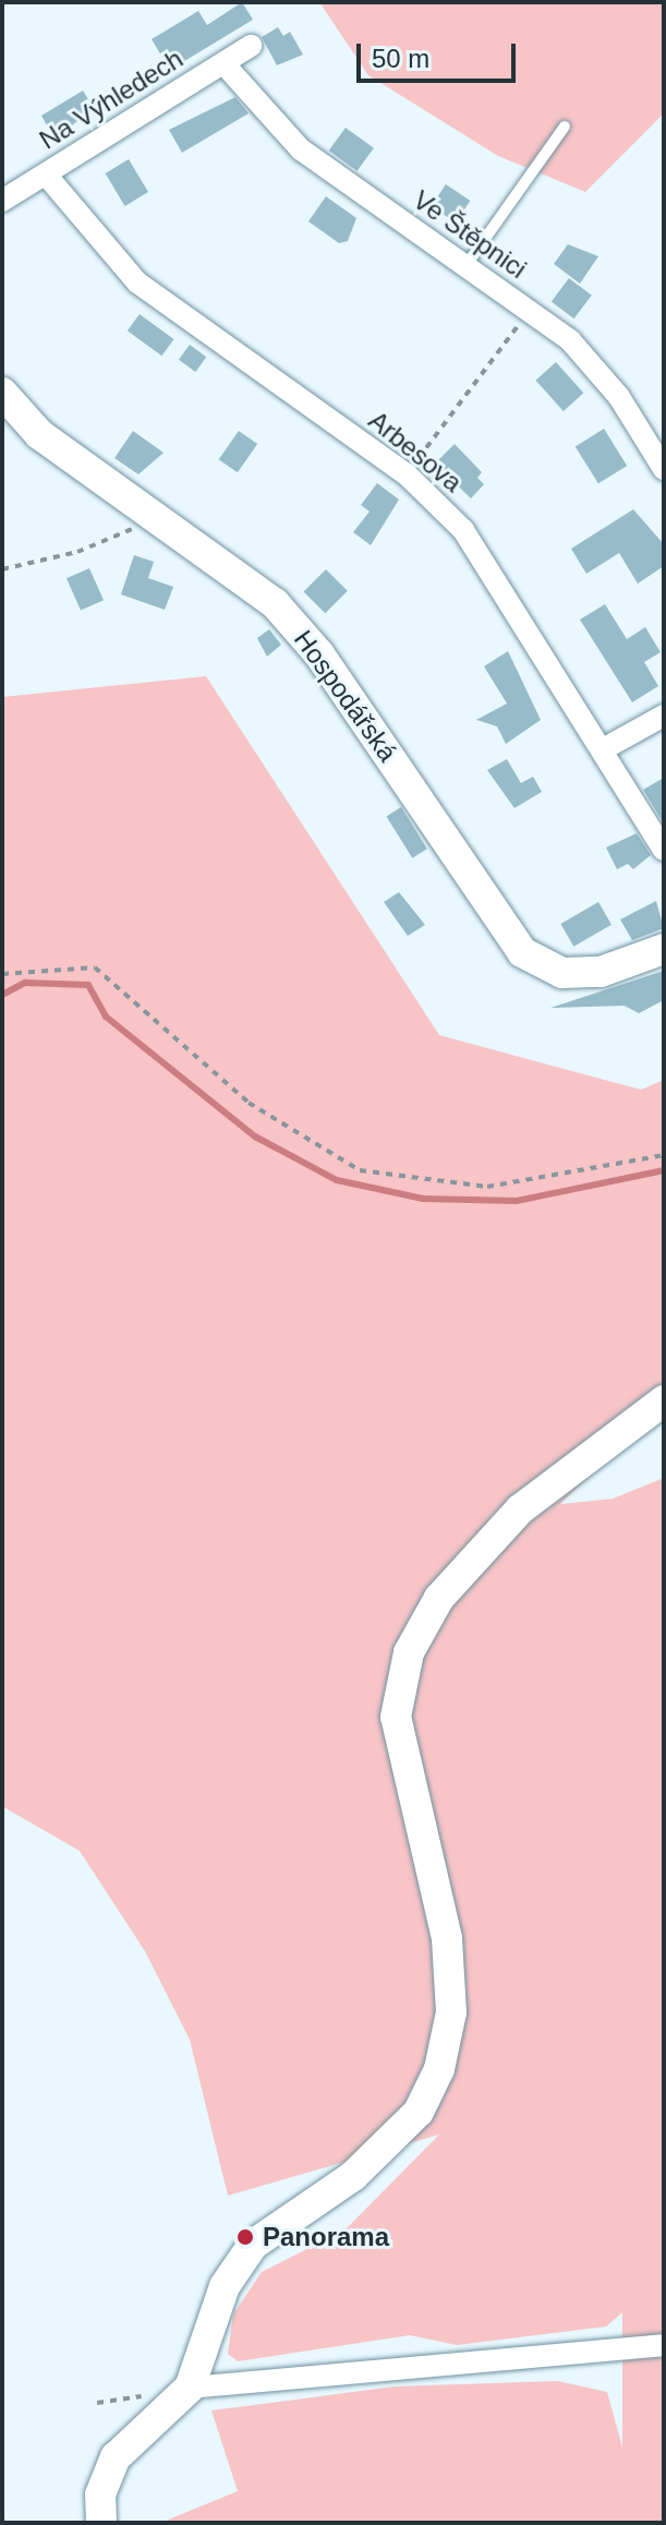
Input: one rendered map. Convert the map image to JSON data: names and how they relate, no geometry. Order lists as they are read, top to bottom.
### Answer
{
  "streets": {
    "street": [
      "Na Výhledech",
      "Ve Štěpnici",
      "Arbesova",
      "Hospodářská"
    ]
  },
  "crossings": [
    ["Na Výhledech", "Ve Štěpnici"],
    ["Na Výhledech", "Arbesova"]
  ],
  "places": ["Panorama"],
  "scale_bar": "50 m"
}
